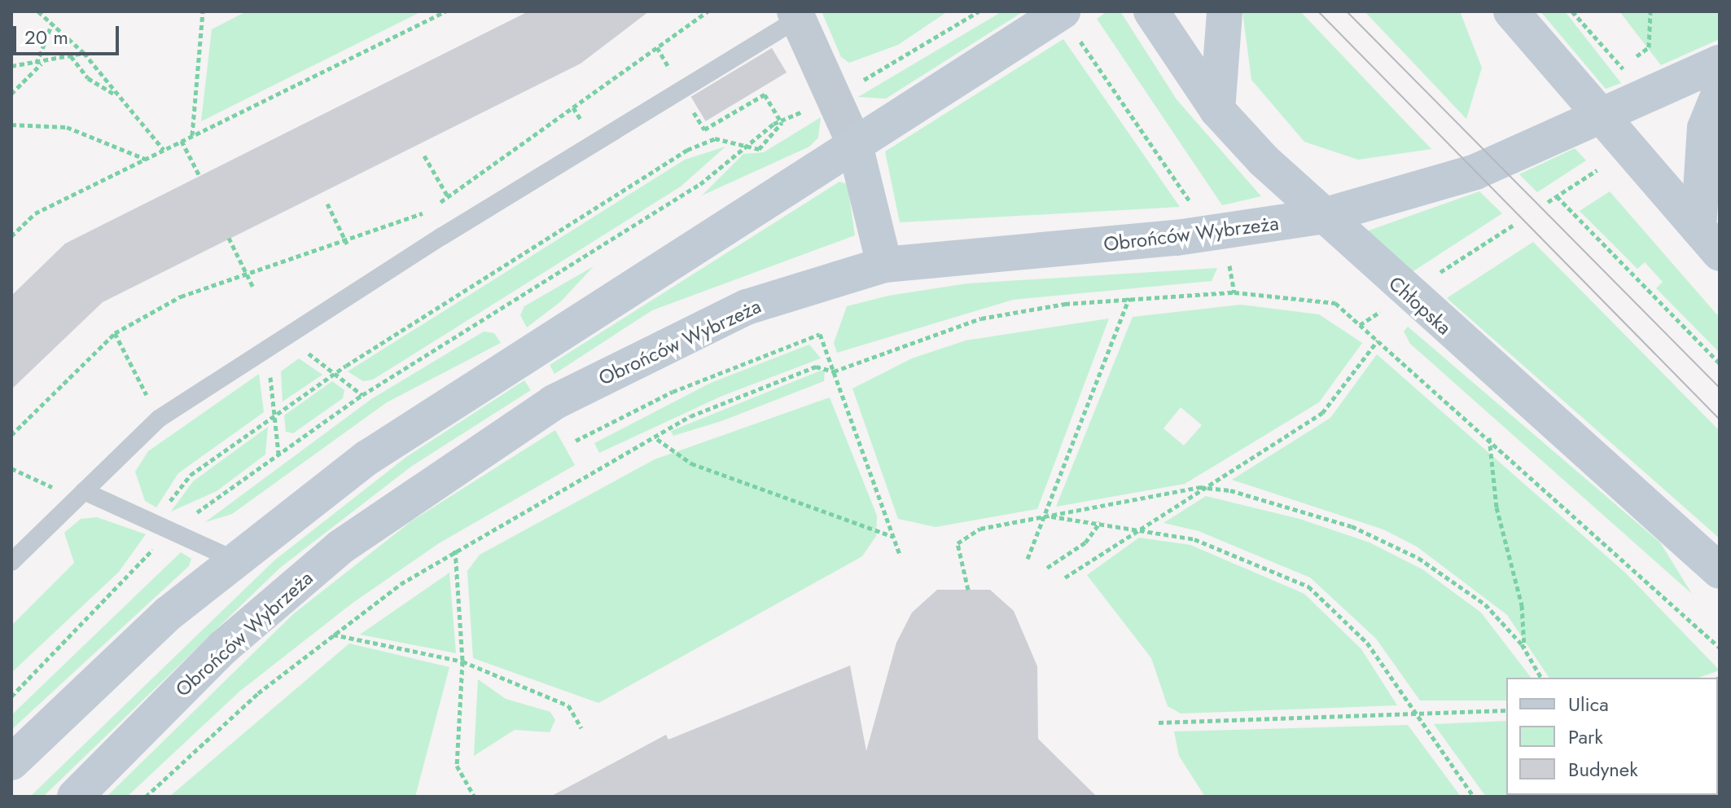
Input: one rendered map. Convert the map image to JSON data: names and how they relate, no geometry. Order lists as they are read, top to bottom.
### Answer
{
  "streets": {
    "main road": ["Obrońców Wybrzeża", "Chłopska"]
  },
  "crossings": [
    ["Obrońców Wybrzeża", "Chłopska"]
  ],
  "legend": ["Ulica", "Park", "Budynek"],
  "scale_bar": "20 m"
}
